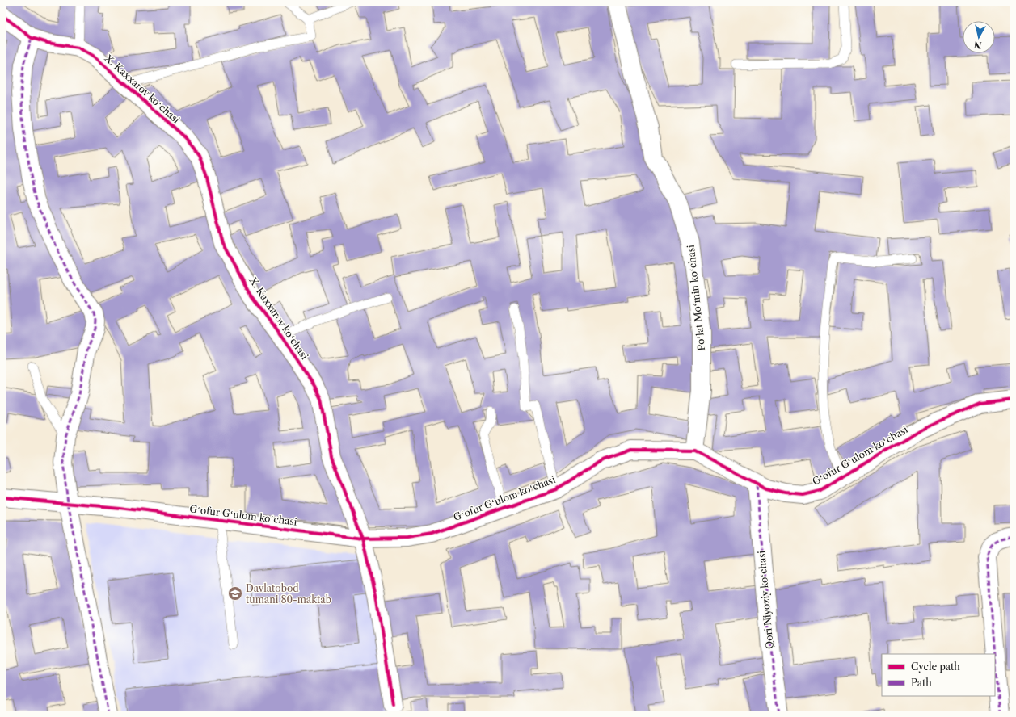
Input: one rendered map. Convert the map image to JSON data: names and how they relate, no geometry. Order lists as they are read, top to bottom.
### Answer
{
  "streets": {
    "street": [
      "X. Kaxxarov koʻchasi",
      "Poʻlat Moʻmin koʻchasi",
      "Gʻofur Gʻulom koʻchasi",
      "Qori Niyoziy koʻchasi"
    ]
  },
  "crossings": [
    ["X. Kaxxarov koʻchasi", "Gʻofur Gʻulom koʻchasi"],
    ["Poʻlat Moʻmin koʻchasi", "Gʻofur Gʻulom koʻchasi"],
    ["Gʻofur Gʻulom koʻchasi", "Qori Niyoziy koʻchasi"]
  ],
  "places": {
    "school or university": ["Davlatobod tumani 80-maktab"]
  },
  "legend": ["Cycle path", "Path"],
  "north": "bottom"
}
